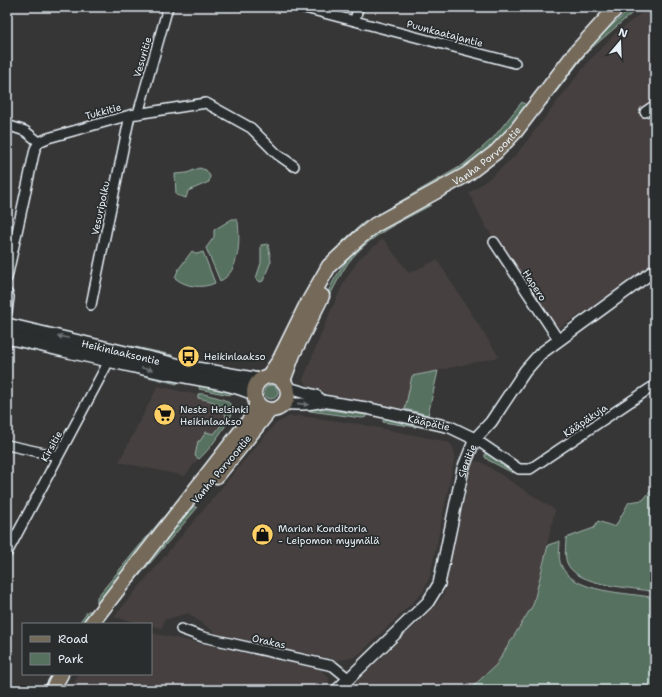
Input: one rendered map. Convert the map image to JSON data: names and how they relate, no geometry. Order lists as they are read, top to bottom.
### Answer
{
  "streets": {
    "main road": ["Vanha Porvoontie", "Heikinlaaksontie"],
    "street": [
      "Puunkaatajantie",
      "Vesuritie",
      "Tukkitie",
      "Vesuripolku",
      "Hapero",
      "Kääpäkuja",
      "Kääpätie",
      "Kirsitie",
      "Sienitie",
      "Orakas"
    ]
  },
  "crossings": [
    ["Vesuritie", "Tukkitie"],
    ["Vesuritie", "Vesuripolku"],
    ["Tukkitie", "Vesuripolku"],
    ["Vanha Porvoontie", "Heikinlaaksontie"],
    ["Vanha Porvoontie", "Kääpätie"],
    ["Hapero", "Sienitie"],
    ["Heikinlaaksontie", "Kääpätie"],
    ["Heikinlaaksontie", "Kirsitie"],
    ["Kääpäkuja", "Kääpätie"],
    ["Kääpätie", "Sienitie"],
    ["Sienitie", "Orakas"]
  ],
  "places": {
    "bus stop": ["Heikinlaakso"],
    "supermarket": ["Neste Helsinki Heikinlaakso"],
    "shop": ["Marian Konditoria - Leipomon myymälä"]
  },
  "legend": ["Road", "Park"],
  "north": "top"
}
